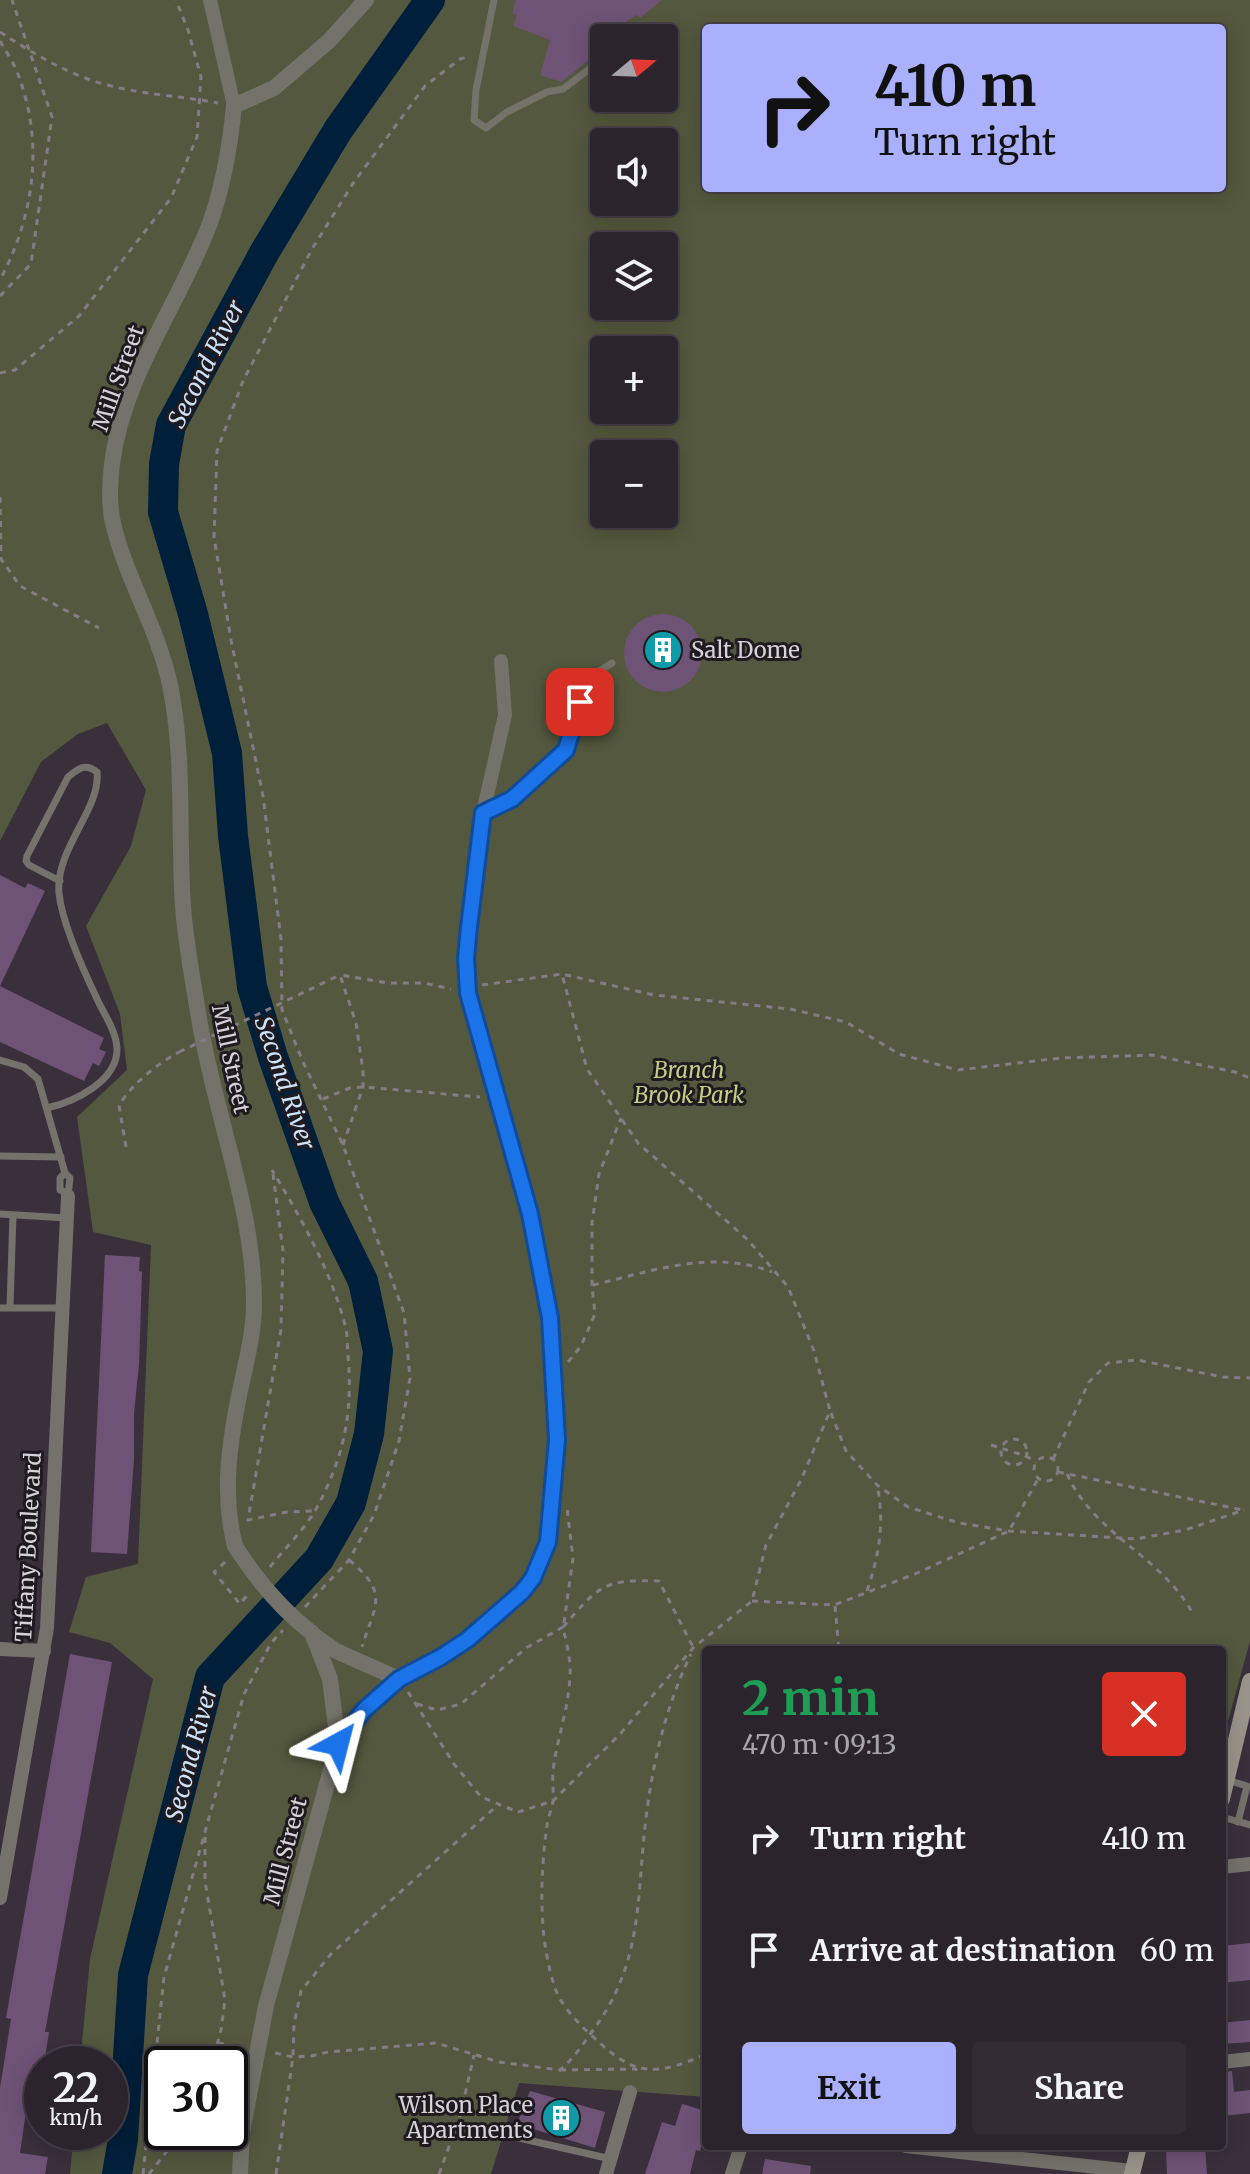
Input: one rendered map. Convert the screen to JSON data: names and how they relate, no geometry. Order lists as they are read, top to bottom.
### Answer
{
  "streets": {
    "street": ["Mill Street", "Tiffany Boulevard"]
  },
  "water": ["Second River"],
  "parks": ["Branch Brook Park"],
  "places": {
    "building": ["Salt Dome", "Wilson Place Apartments"]
  },
  "north": "right",
  "page": {
    "map_buttons": ["+", "−"],
    "turn": ["410 m", "Turn right"],
    "heading": ["2 min", "470 m · 09:13"],
    "list": [
      {
        "name": "Turn right",
        "value": "410 m"
      },
      {
        "name": "Arrive at destination",
        "value": "60 m"
      }
    ],
    "buttons": ["Exit", "Share"],
    "speed": "22 km/h",
    "limit": "30"
  }
}
